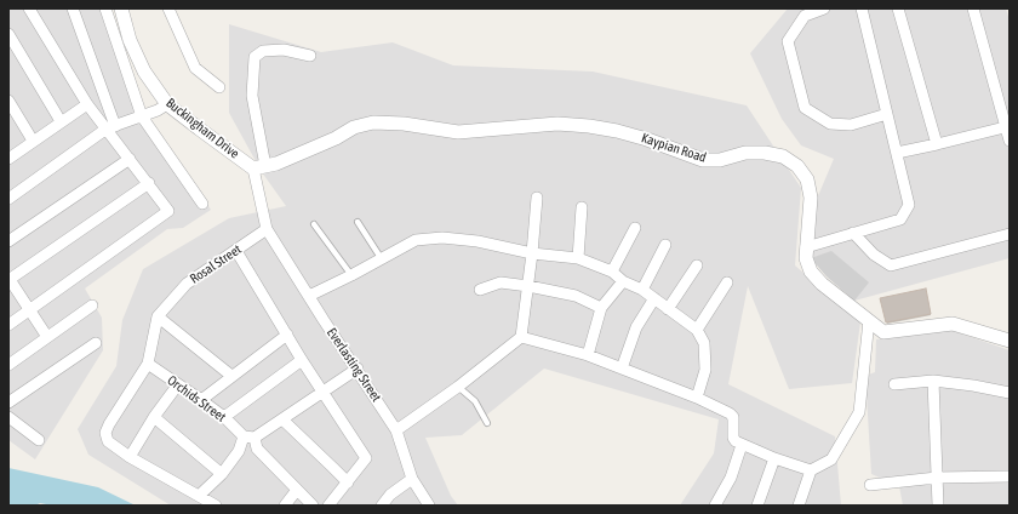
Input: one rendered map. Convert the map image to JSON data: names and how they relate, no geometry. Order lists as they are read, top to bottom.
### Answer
{
  "streets": {
    "street": [
      "Buckingham Drive",
      "Kaypian Road",
      "Rosal Street",
      "Everlasting Street",
      "Orchids Street"
    ]
  },
  "crossings": [
    ["Buckingham Drive", "Kaypian Road"],
    ["Rosal Street", "Everlasting Street"]
  ]
}
